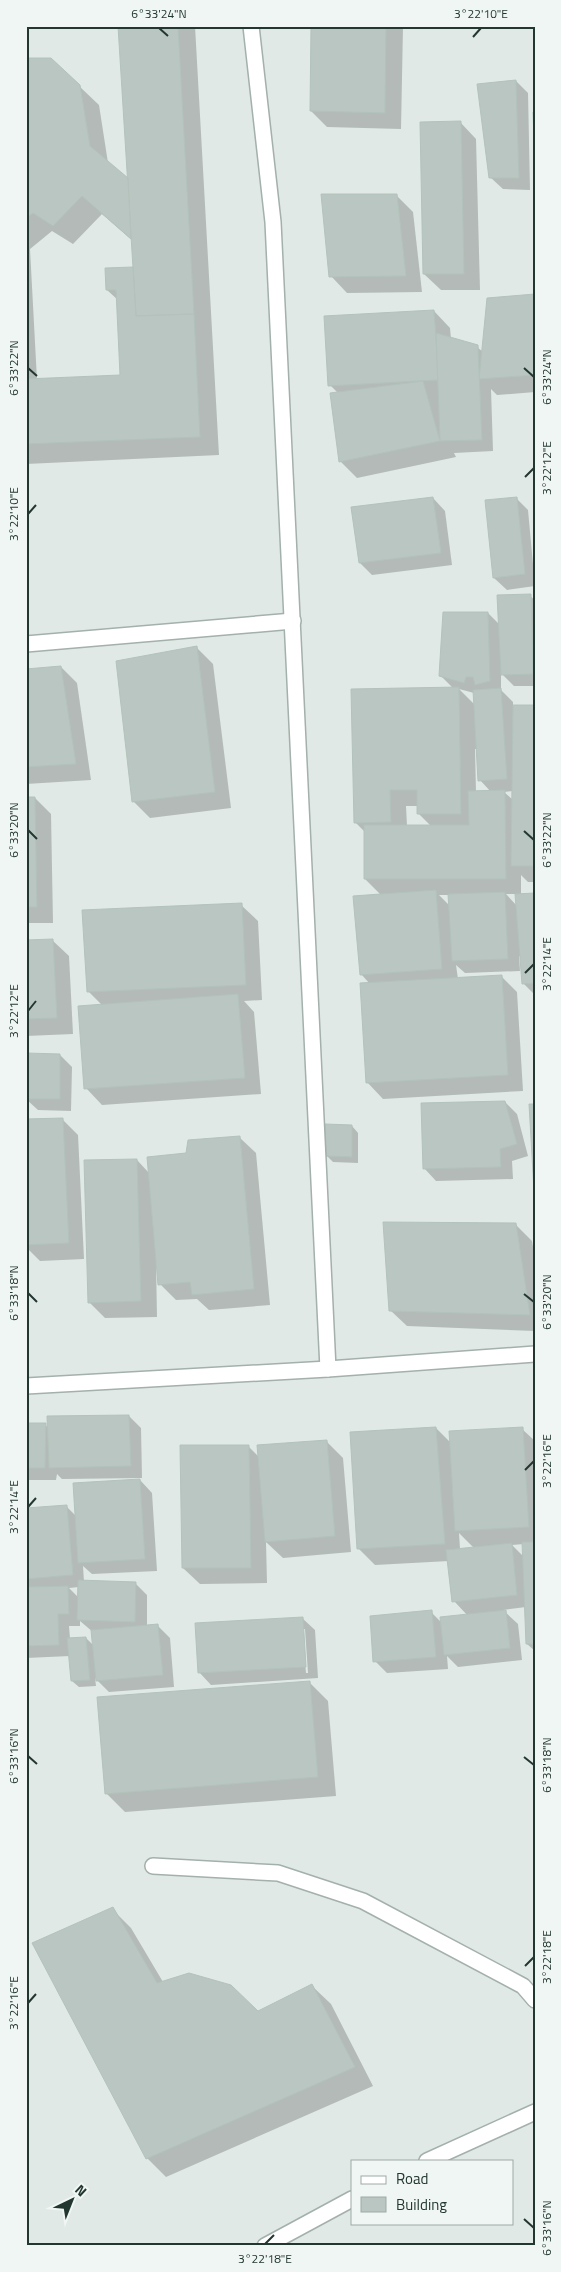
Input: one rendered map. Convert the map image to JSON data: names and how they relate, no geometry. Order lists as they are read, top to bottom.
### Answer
{
  "legend": ["Road", "Building"],
  "north": "top right",
  "coordinates": [
    "6°33'24\"N",
    "3°22'10\"E",
    "6°33'22\"N",
    "3°22'12\"E",
    "6°33'20\"N",
    "3°22'14\"E",
    "6°33'18\"N",
    "3°22'16\"E",
    "6°33'16\"N",
    "3°22'18\"E"
  ]
}
